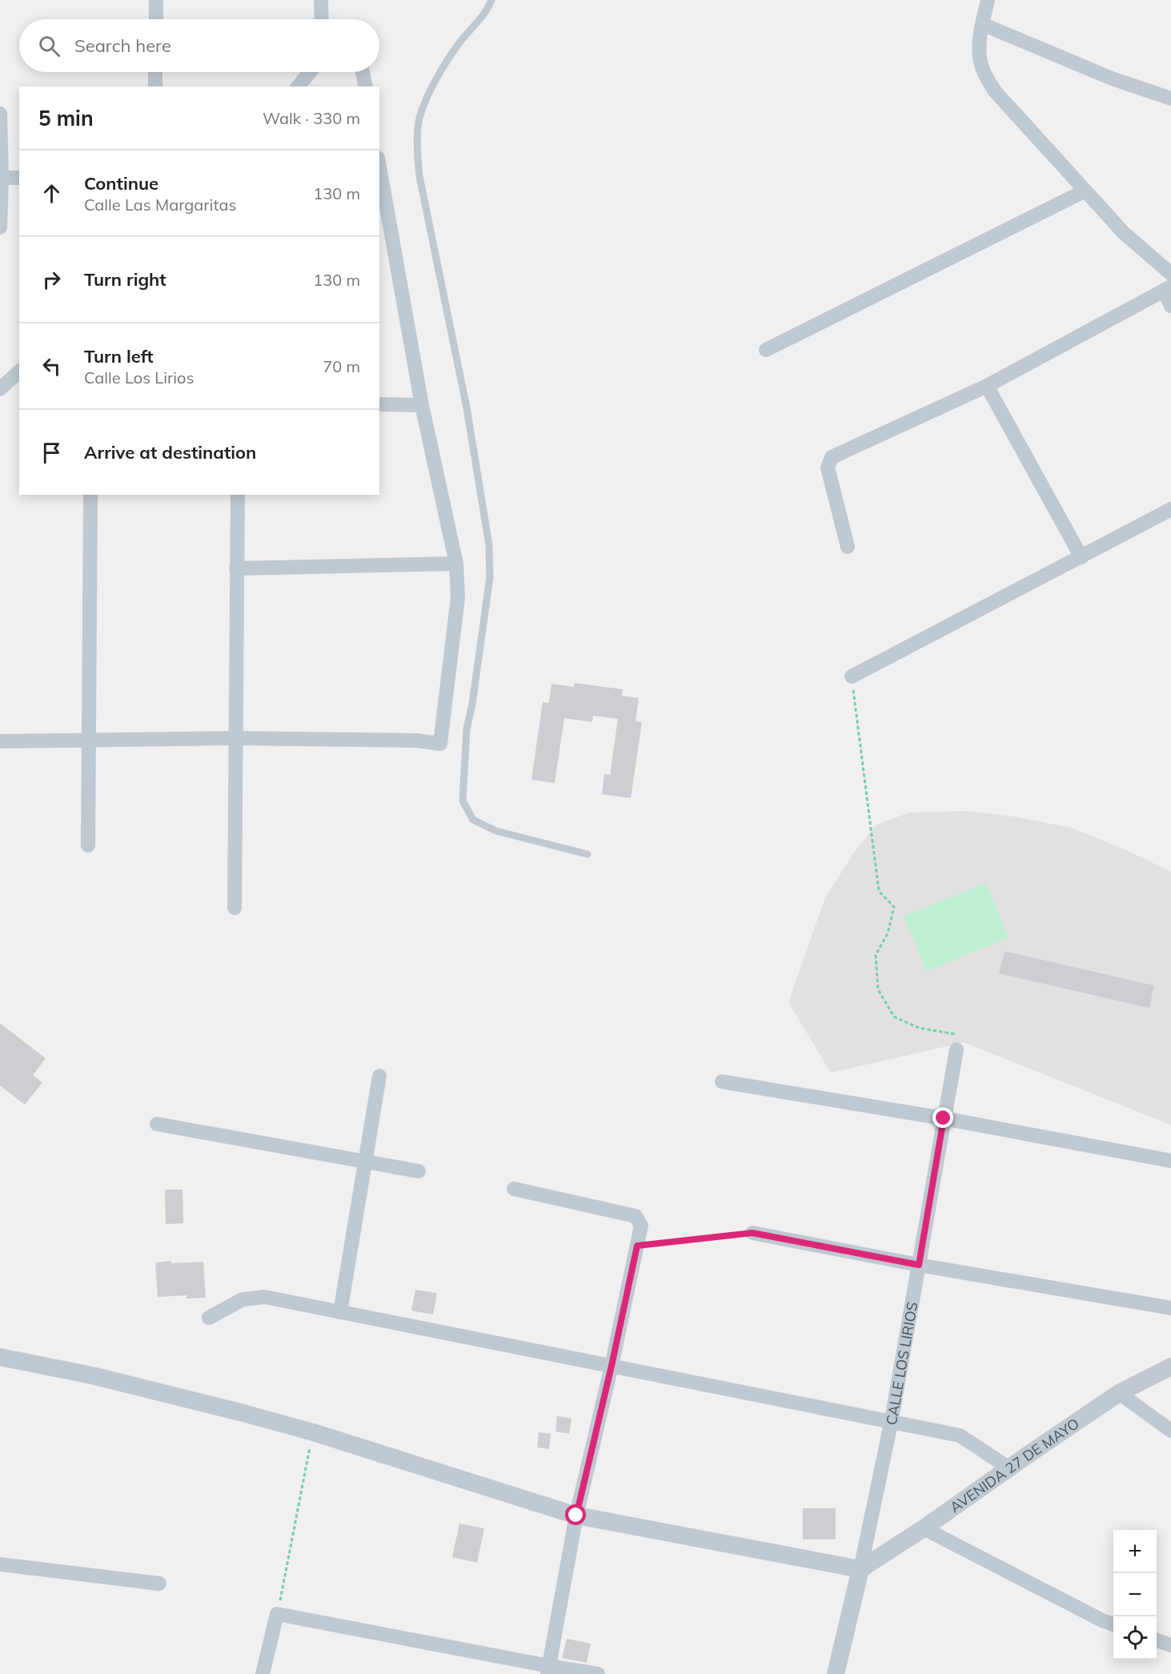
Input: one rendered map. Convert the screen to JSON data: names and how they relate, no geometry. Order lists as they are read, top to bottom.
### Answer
{
  "streets": {
    "street": ["CALLE LOS LIRIOS", "AVENIDA 27 DE MAYO"]
  },
  "crossings": [
    ["CALLE LOS LIRIOS", "AVENIDA 27 DE MAYO"]
  ],
  "page": {
    "search": "Search here",
    "heading": ["5 min", "Walk · 330 m"],
    "list": [
      ["Continue", "Calle Las Margaritas", "130 m"],
      ["Turn right", "130 m"],
      ["Turn left", "Calle Los Lirios", "70 m"],
      "Arrive at destination"
    ],
    "map_buttons": ["+", "−"]
  }
}
